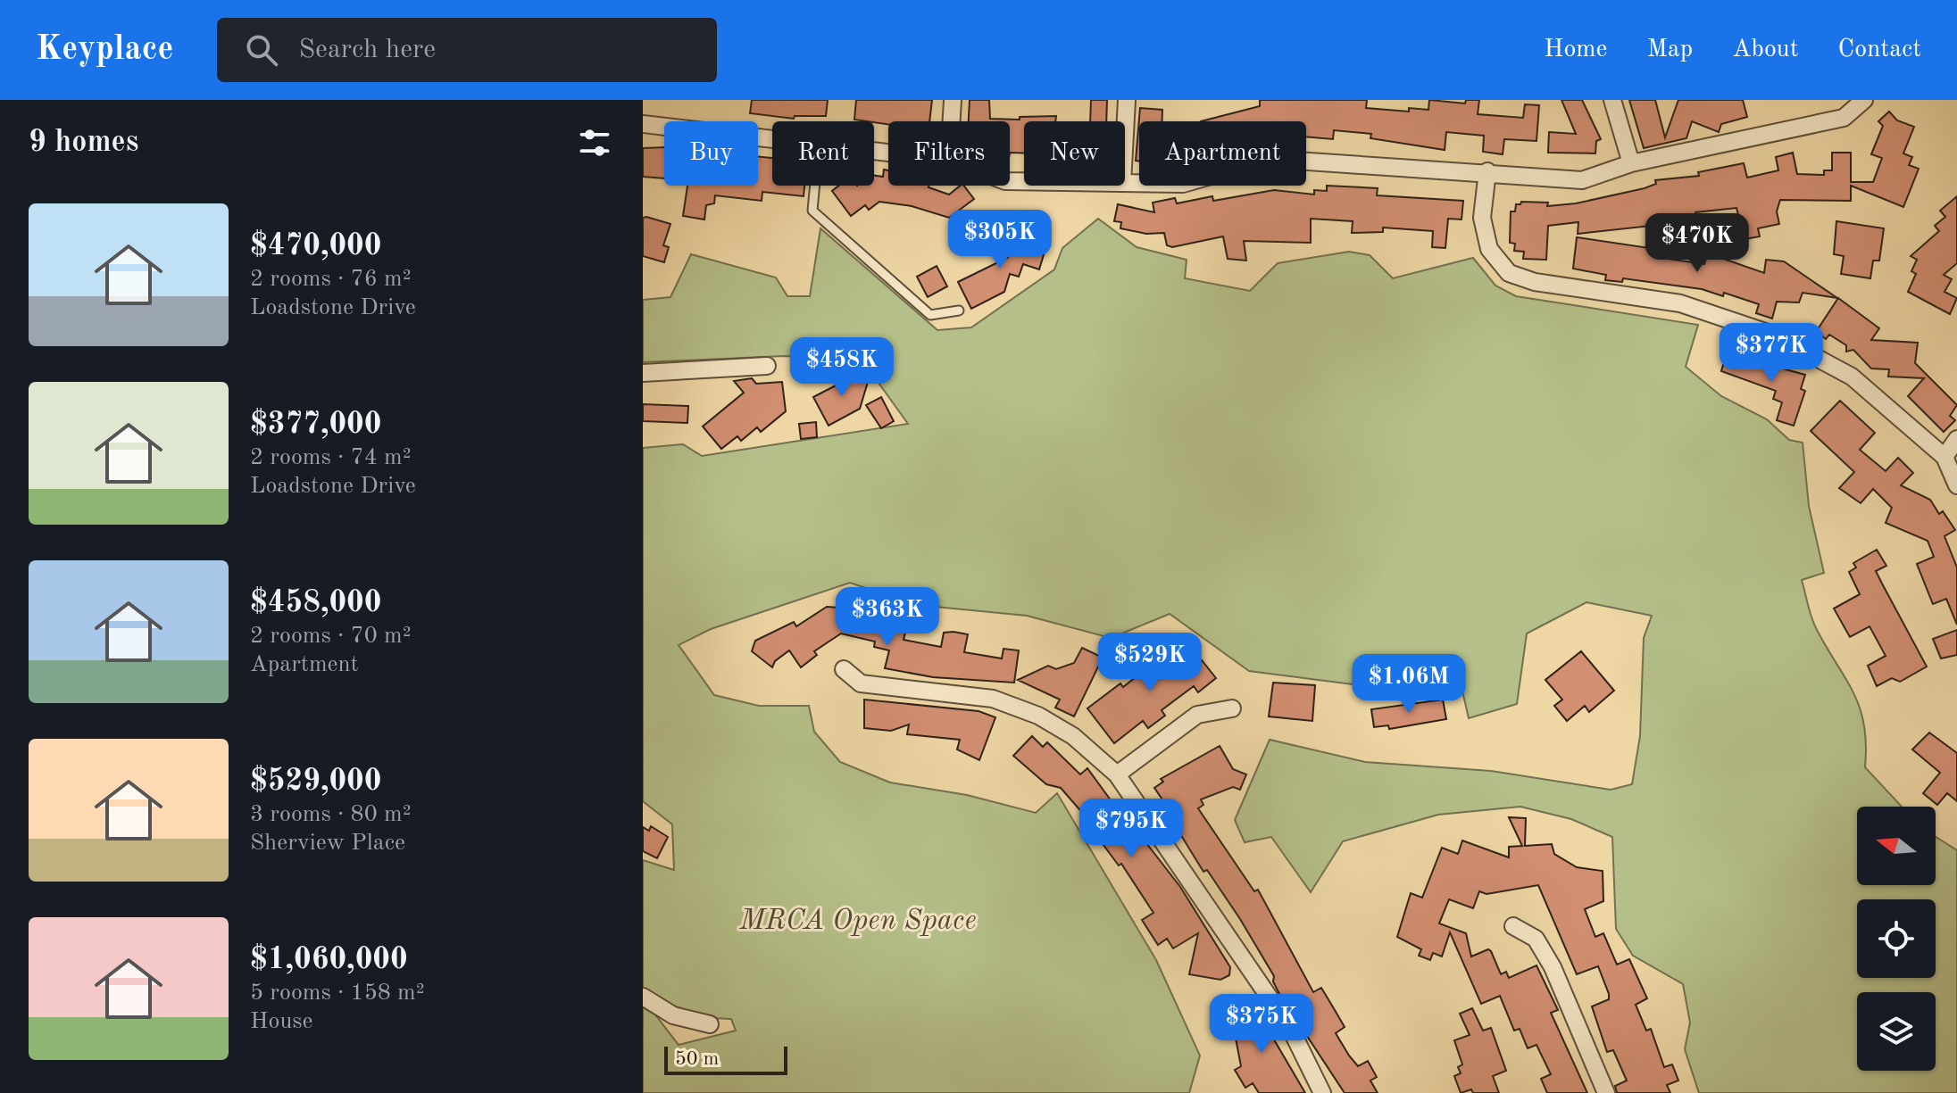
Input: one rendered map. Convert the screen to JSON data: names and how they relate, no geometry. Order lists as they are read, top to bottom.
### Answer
{
  "parks": ["MRCA Open Space"],
  "scale_bar": "50 m",
  "north": "left",
  "page": {
    "header": "Keyplace",
    "search": "Search here",
    "nav": [
      "Home",
      "Map",
      "About",
      "Contact"
    ],
    "heading": "9 homes",
    "chip": [
      "Buy",
      "Rent",
      "Filters",
      "New",
      "Apartment"
    ],
    "list": [
      {
        "name": "$470,000",
        "note": "2 rooms · 76 m² · Loadstone Drive"
      },
      {
        "name": "$377,000",
        "note": "2 rooms · 74 m² · Loadstone Drive"
      },
      {
        "name": "$458,000",
        "note": "2 rooms · 70 m² · Apartment"
      },
      {
        "name": "$529,000",
        "note": "3 rooms · 80 m² · Sherview Place"
      },
      {
        "name": "$1,060,000",
        "note": "5 rooms · 158 m² · House"
      }
    ],
    "price": [
      "$305K",
      "$470K",
      "$377K",
      "$458K",
      "$363K",
      "$529K",
      "$1.06M",
      "$795K",
      "$375K"
    ],
    "scale": "50 m"
  }
}
